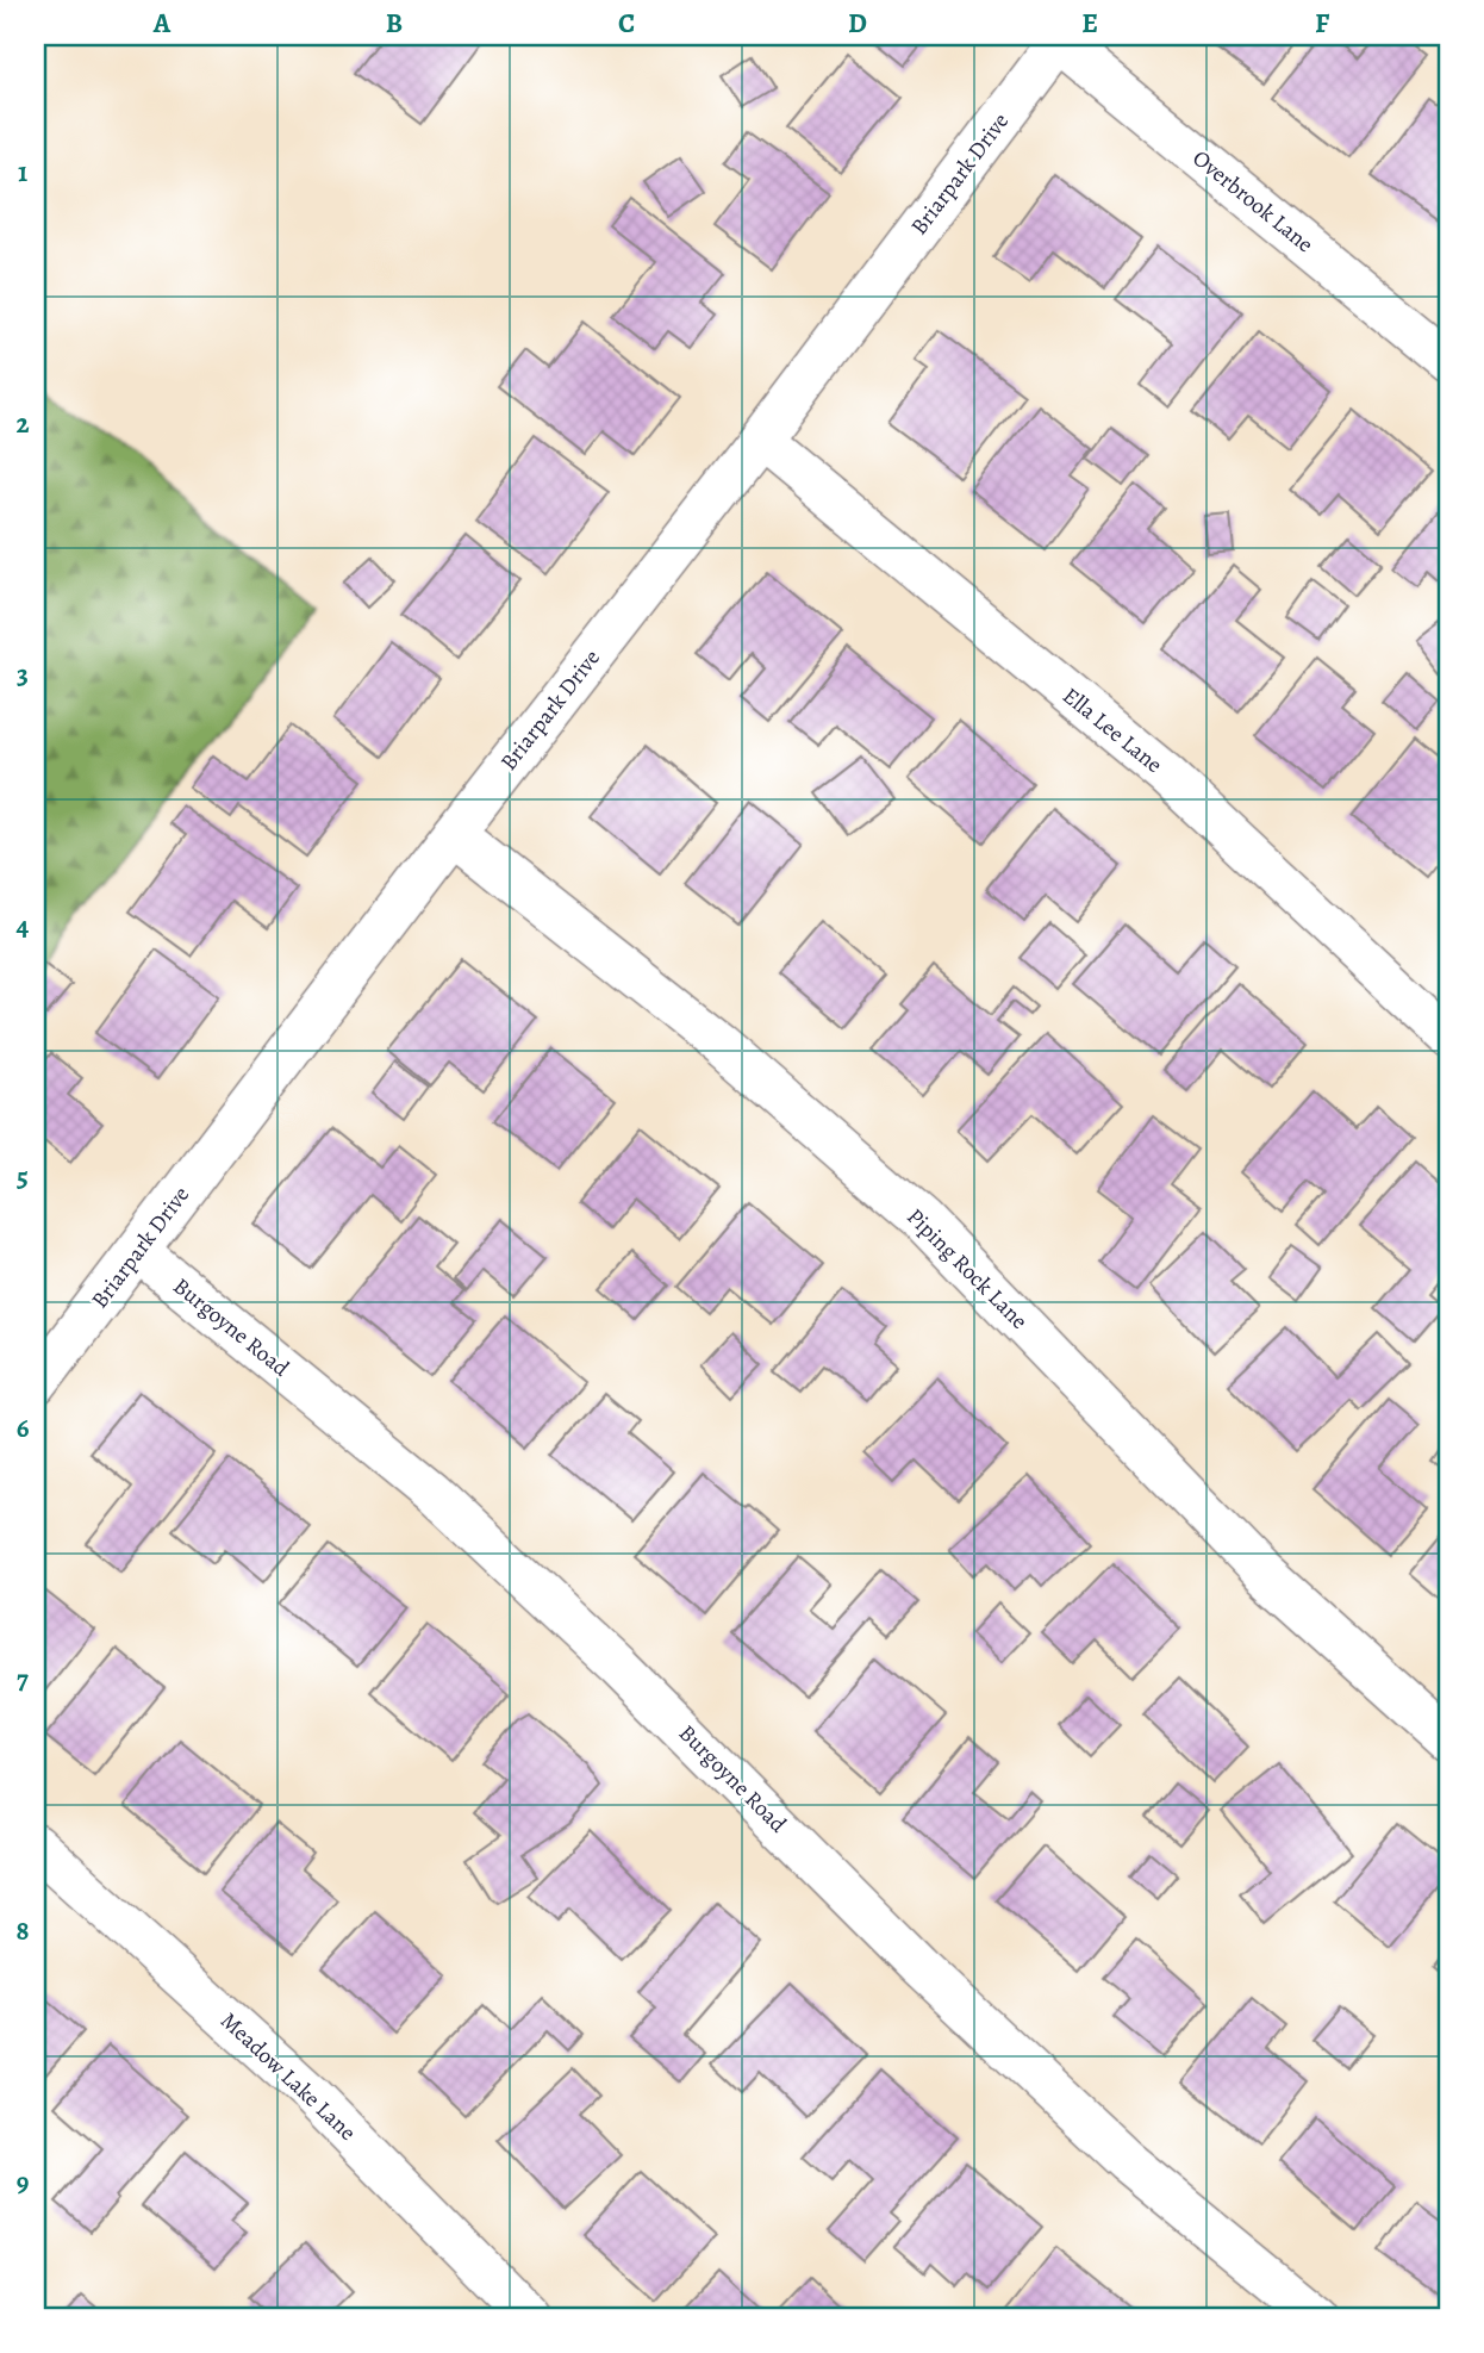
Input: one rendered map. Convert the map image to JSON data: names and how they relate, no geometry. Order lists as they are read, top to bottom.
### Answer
{
  "streets": {
    "street": [
      "Briarpark Drive",
      "Overbrook Lane",
      "Ella Lee Lane",
      "Piping Rock Lane",
      "Burgoyne Road",
      "Meadow Lake Lane"
    ]
  },
  "crossings": [
    ["Briarpark Drive", "Overbrook Lane"],
    ["Briarpark Drive", "Ella Lee Lane"],
    ["Briarpark Drive", "Piping Rock Lane"],
    ["Briarpark Drive", "Burgoyne Road"]
  ],
  "grid": {
    "columns": [
      "A",
      "B",
      "C",
      "D",
      "E",
      "F"
    ],
    "rows": [
      "1",
      "2",
      "3",
      "4",
      "5",
      "6",
      "7",
      "8",
      "9"
    ]
  }
}
